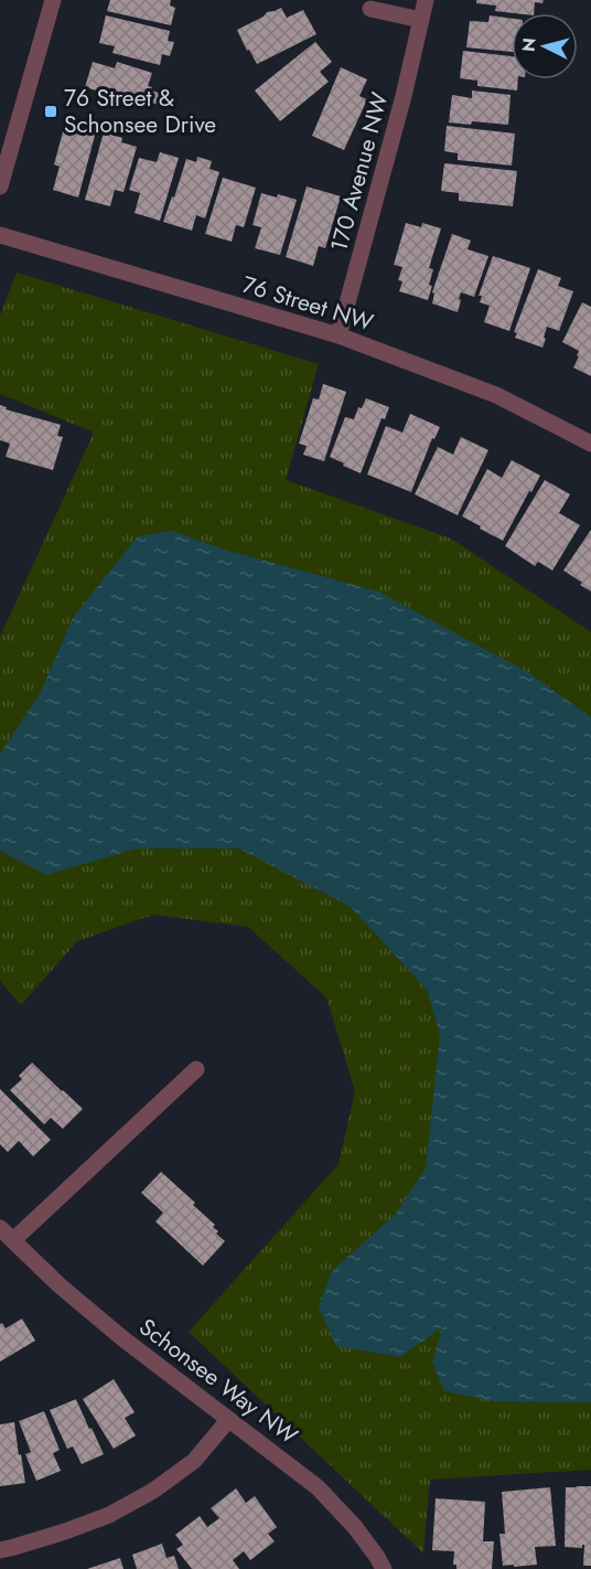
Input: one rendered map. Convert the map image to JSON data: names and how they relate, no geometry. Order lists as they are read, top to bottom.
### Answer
{
  "streets": {
    "street": ["170 Avenue NW", "76 Street NW", "Schonsee Way NW"]
  },
  "crossings": [
    ["170 Avenue NW", "76 Street NW"]
  ],
  "places": {
    "transit": ["76 Street & Schonsee Drive"]
  },
  "north": "left"
}
